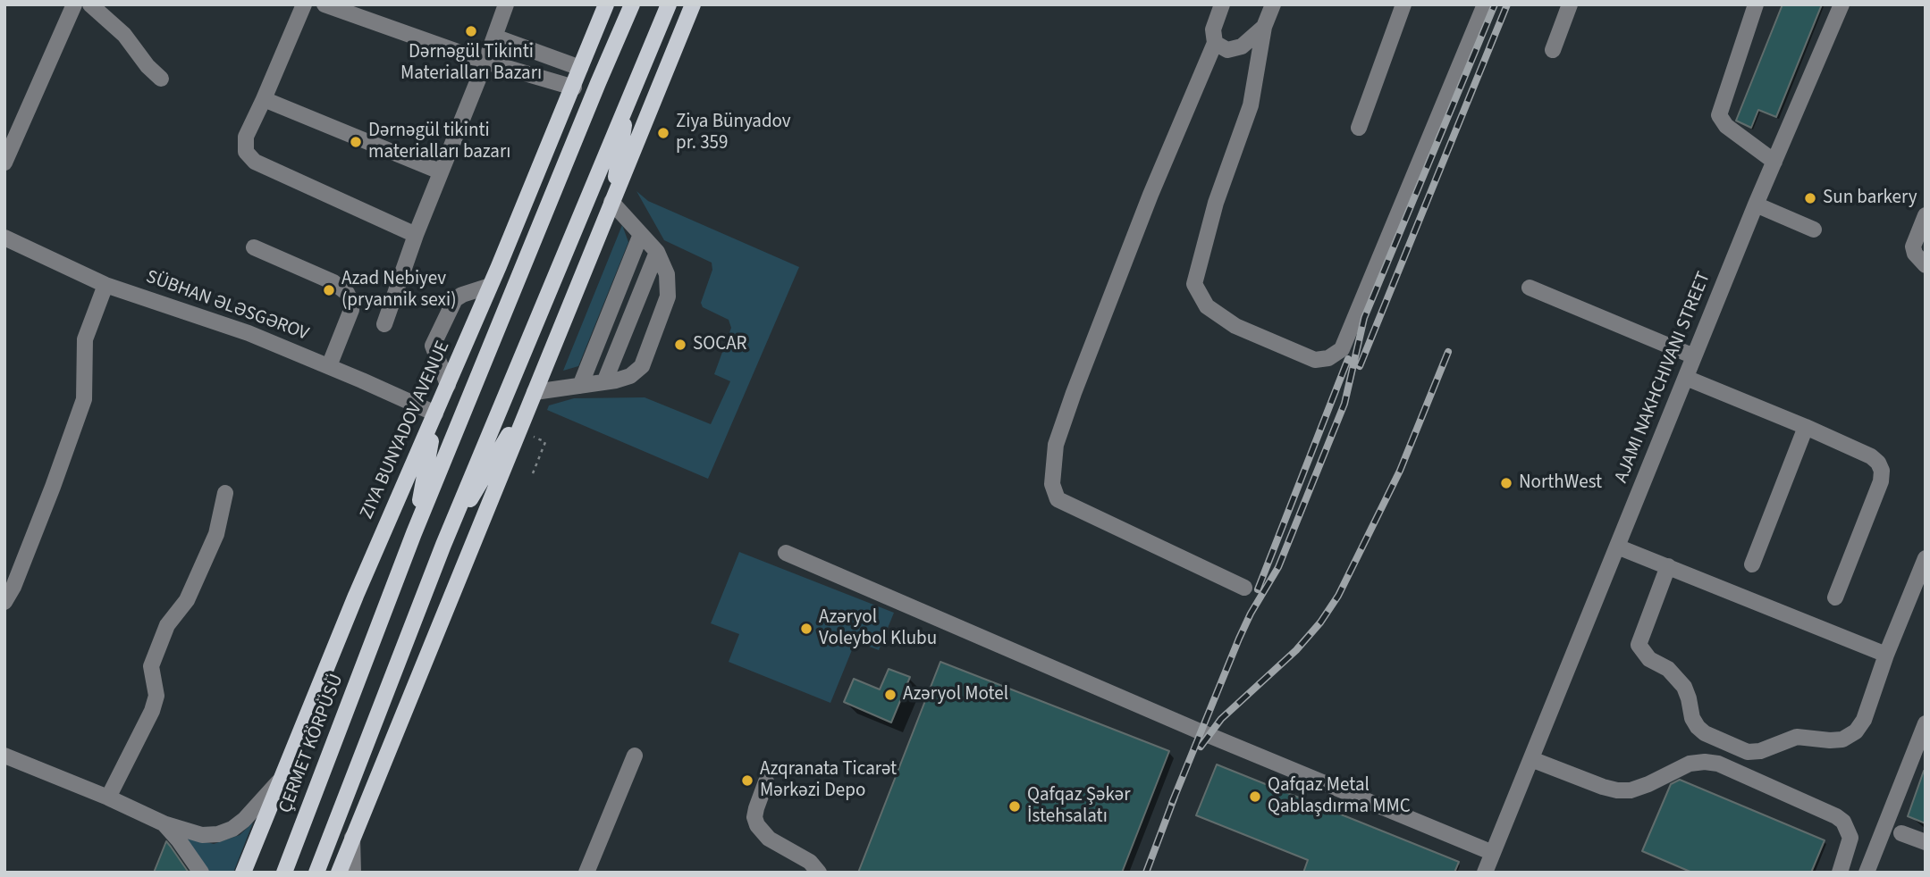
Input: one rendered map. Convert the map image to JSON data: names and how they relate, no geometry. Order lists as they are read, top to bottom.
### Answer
{
  "streets": {
    "main road": ["ZIYA BUNYADOV AVENUE", "ÇERMET KÖRPÜSÜ"],
    "street": ["SÜBHAN ƏLƏSGƏROV", "AJAMI NAKHCHIVANI STREET"]
  },
  "crossings": [
    ["SÜBHAN ƏLƏSGƏROV", "ZIYA BUNYADOV AVENUE"]
  ],
  "places": [
    "Dərnəgül Tikinti Materialları Bazarı",
    "Ziya Bünyadov pr. 359",
    "Dərnəgül tikinti materialları bazarı",
    "Sun barkery",
    "Azad Nebiyev (pryannik sexi)",
    "SOCAR",
    "NorthWest",
    "Azəryol Voleybol Klubu",
    "Azəryol Motel",
    "Azqranata Ticarət Mərkəzi Depo",
    "Qafqaz Metal Qablaşdırma MMC",
    "Qafqaz Şəkər İstehsalatı"
  ]
}
